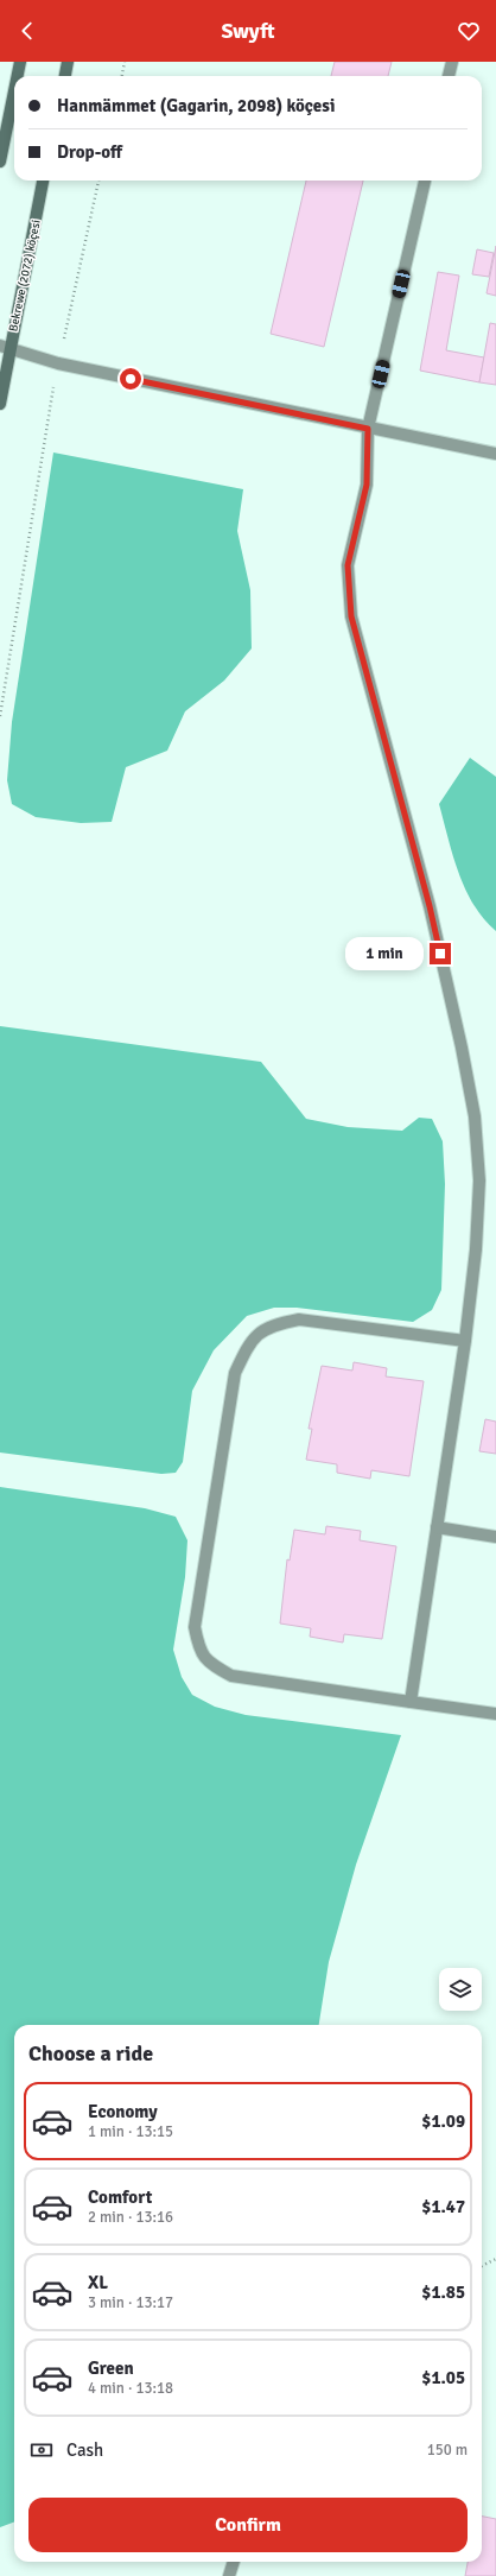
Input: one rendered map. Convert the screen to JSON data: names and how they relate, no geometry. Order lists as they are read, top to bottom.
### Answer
{
  "streets": {
    "main road": ["Bekrewe (2072) köçesi"]
  },
  "page": {
    "header": "Swyft",
    "banner": ["Hanmämmet (Gagarin, 2098) köçesi", "Drop-off"],
    "bubble": "1 min",
    "heading": "Choose a ride",
    "list": [
      {
        "name": "Economy",
        "note": "1 min · 13:15",
        "value": "$1.09"
      },
      {
        "name": "Comfort",
        "note": "2 min · 13:16",
        "value": "$1.47"
      },
      {
        "name": "XL",
        "note": "3 min · 13:17",
        "value": "$1.85"
      },
      {
        "name": "Green",
        "note": "4 min · 13:18",
        "value": "$1.05"
      }
    ],
    "pay": ["Cash", "150 m"],
    "buttons": "Confirm"
  }
}
